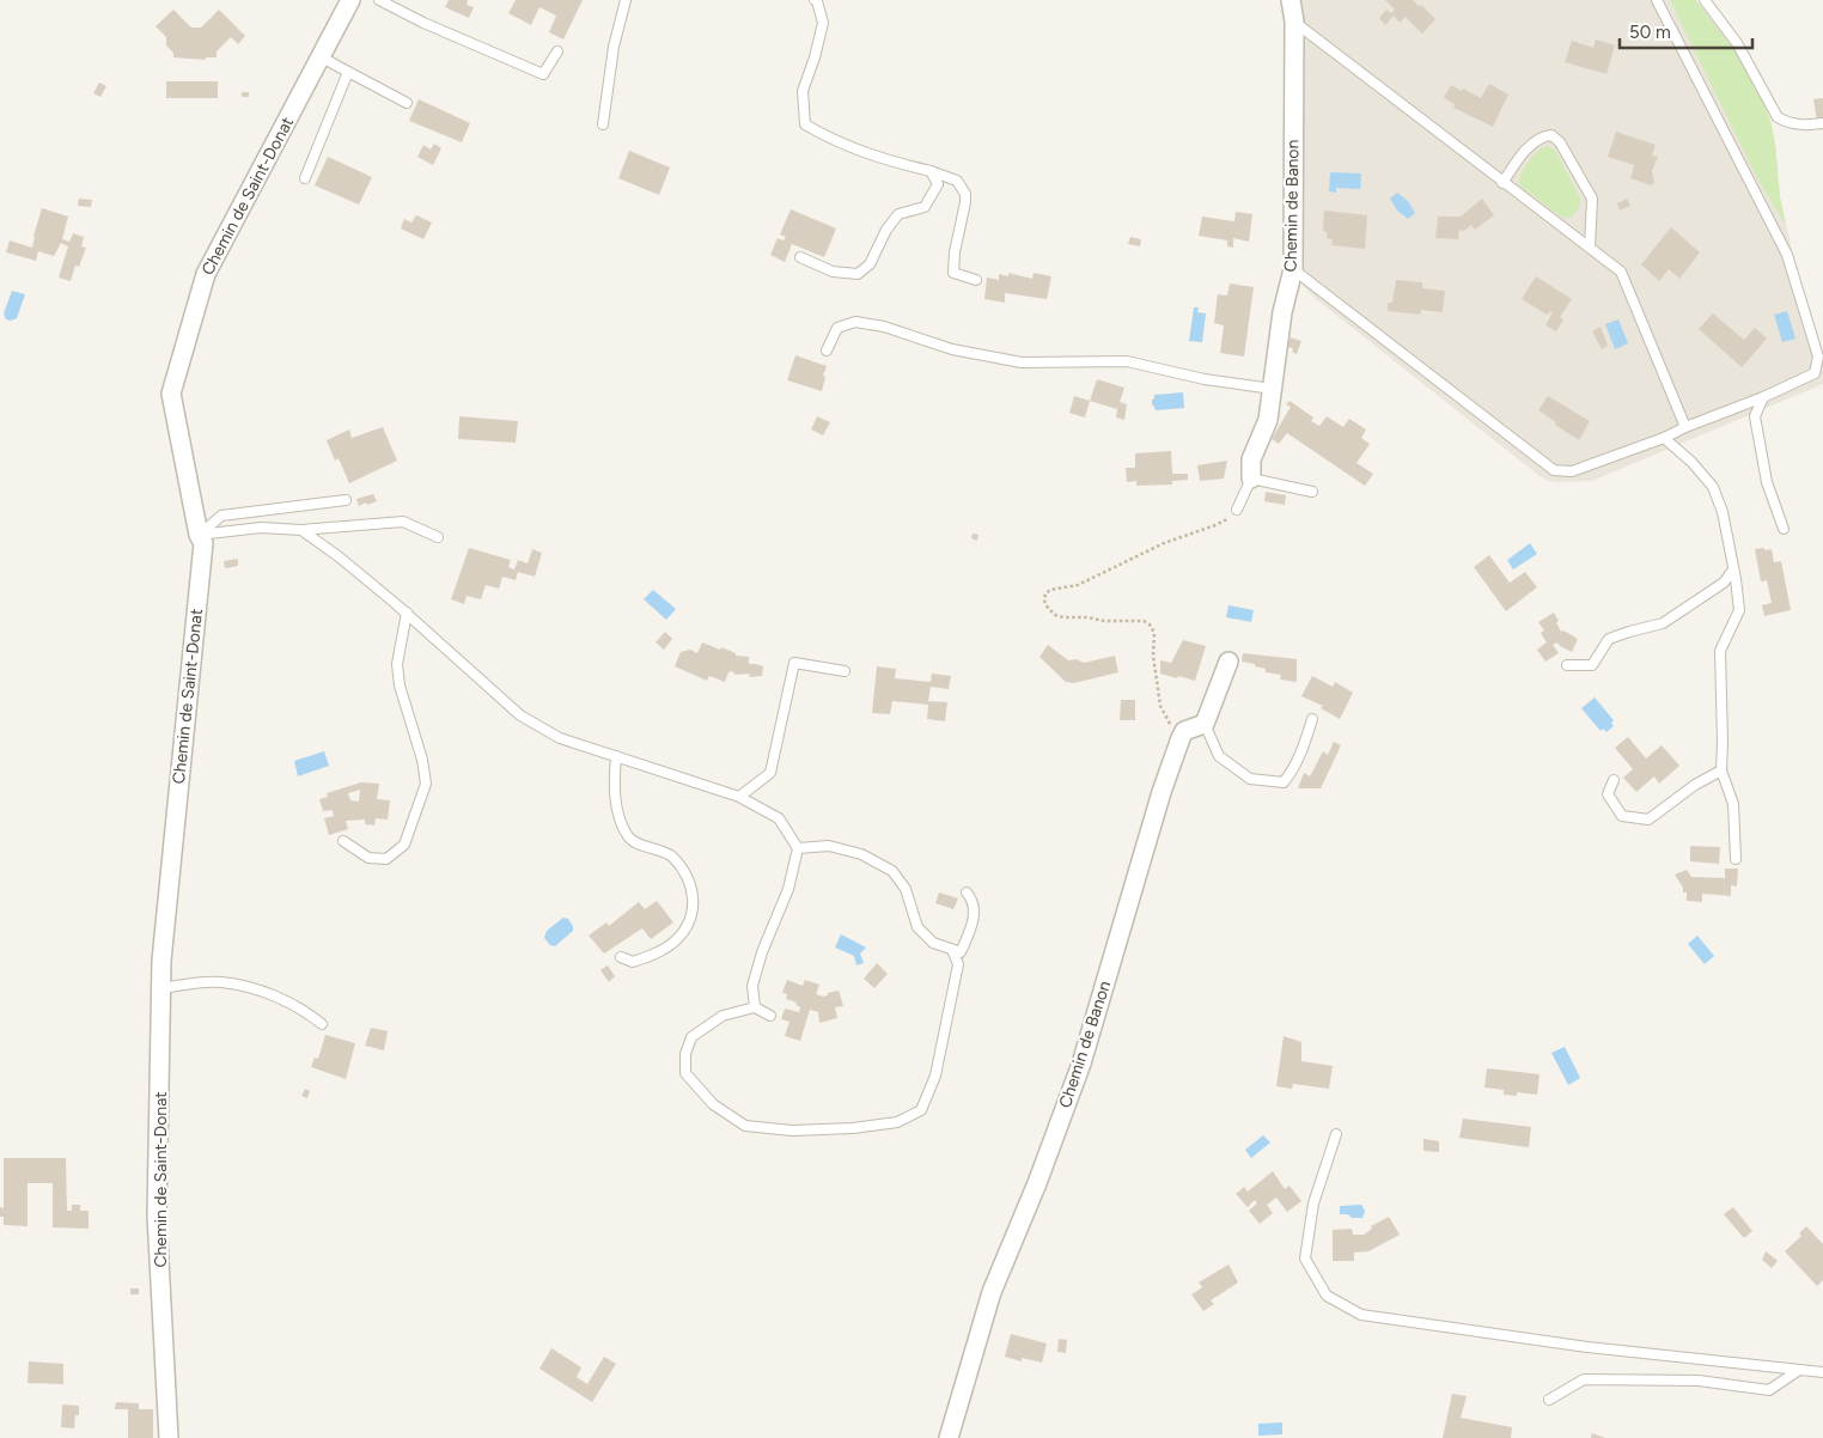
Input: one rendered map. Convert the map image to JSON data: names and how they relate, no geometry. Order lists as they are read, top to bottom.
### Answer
{
  "streets": {
    "street": ["Chemin de Saint-Donat", "Chemin de Banon"]
  },
  "scale_bar": "50 m"
}
